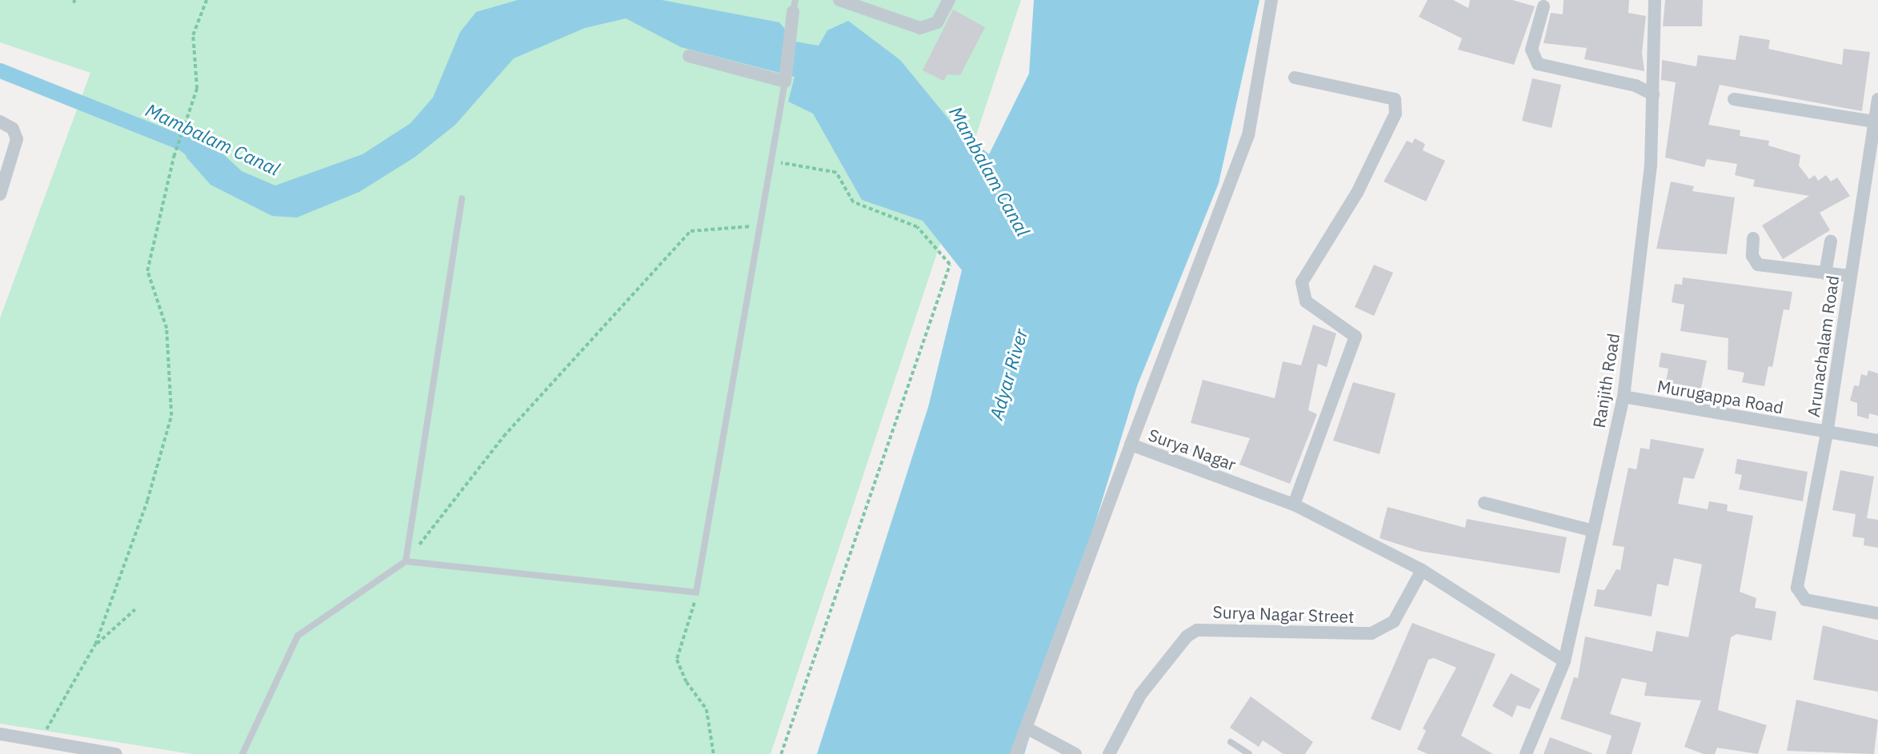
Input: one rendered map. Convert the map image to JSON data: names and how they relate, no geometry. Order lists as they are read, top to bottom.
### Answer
{
  "streets": {
    "street": [
      "Arunachalam Road",
      "Ranjith Road",
      "Murugappa Road",
      "Surya Nagar",
      "Surya Nagar Street"
    ]
  },
  "crossings": [
    ["Arunachalam Road", "Murugappa Road"],
    ["Ranjith Road", "Murugappa Road"],
    ["Ranjith Road", "Surya Nagar"],
    ["Surya Nagar", "Surya Nagar Street"]
  ],
  "water": ["Mambalam Canal", "Adyar River"]
}
